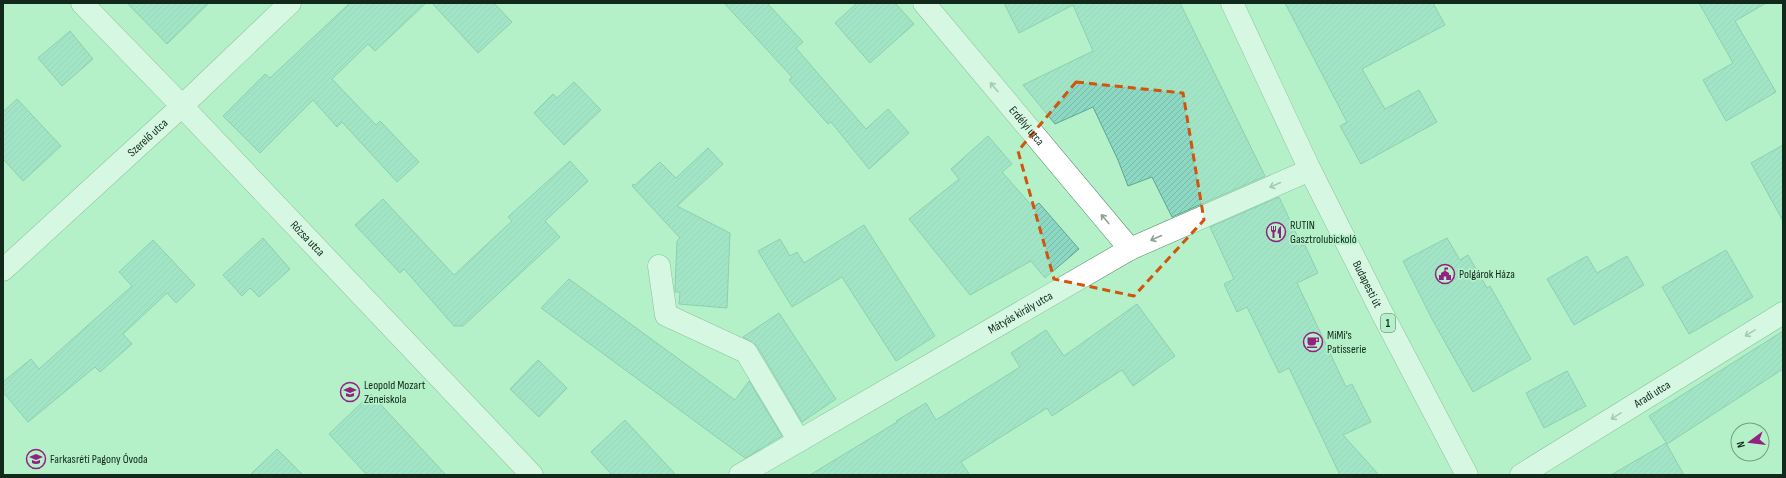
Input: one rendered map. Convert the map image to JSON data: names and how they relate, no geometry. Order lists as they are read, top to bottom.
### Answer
{
  "streets": {
    "street": [
      "Erdélyi utca",
      "Szerelő utca",
      "Rózsa utca",
      "Budapesti út",
      "Mátyás király utca",
      "1",
      "Aradi utca"
    ]
  },
  "crossings": [
    ["Erdélyi utca", "Mátyás király utca"],
    ["Szerelő utca", "Rózsa utca"],
    ["Budapesti út", "Mátyás király utca"]
  ],
  "one_way": ["Erdélyi utca", "Aradi utca"],
  "places": {
    "restaurant": ["RUTIN Gasztrolubickoló"],
    "public building": ["Polgárok Háza"],
    "cafe": ["MiMi's Patisserie"],
    "school or university": ["Leopold Mozart Zeneiskola", "Farkasréti Pagony Óvoda"]
  },
  "north": "left"
}
